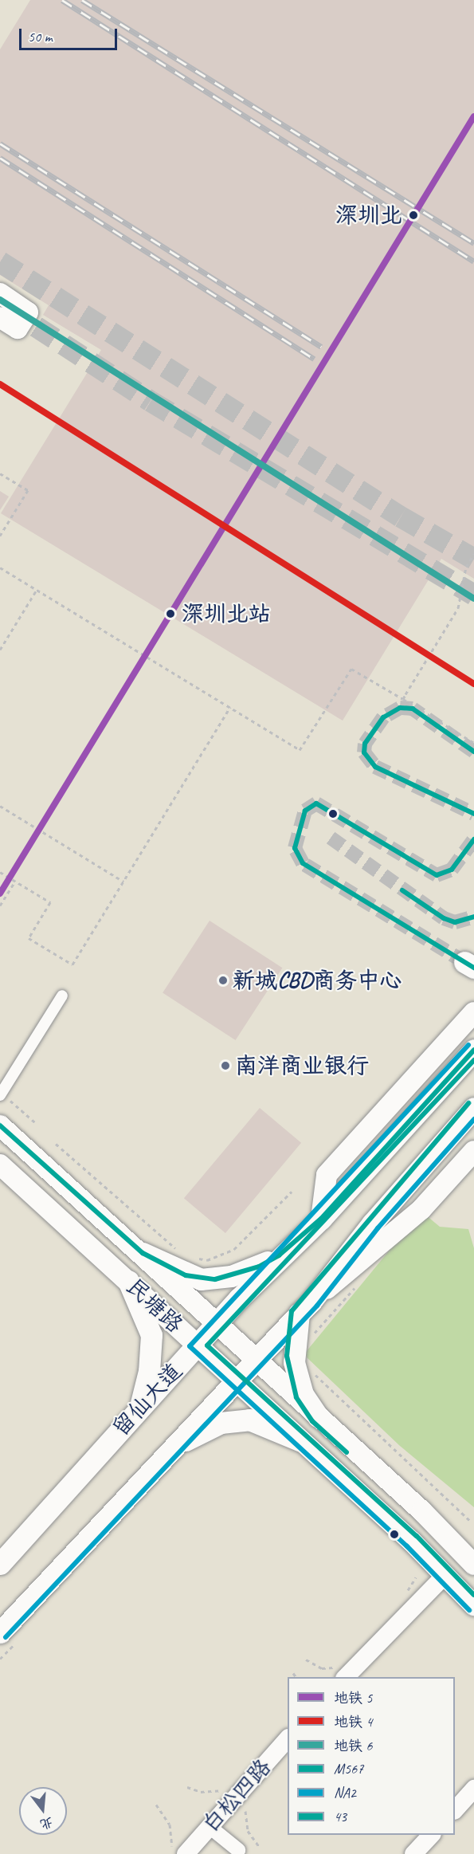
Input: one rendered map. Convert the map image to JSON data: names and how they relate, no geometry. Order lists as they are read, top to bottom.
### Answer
{
  "streets": {
    "main road": ["民塘路", "留仙大道"],
    "street": ["白松四路"]
  },
  "crossings": [
    ["民塘路", "留仙大道"]
  ],
  "places": [
    "深圳北",
    "深圳北站",
    "新城CBD商务中心",
    "南洋商业银行"
  ],
  "lines": [
    "metro line 5",
    "metro line 6",
    "metro line 4",
    "transit line M567",
    "transit line NA2",
    "transit line 43"
  ],
  "legend": [
    "地铁 5",
    "地铁 4",
    "地铁 6",
    "M567",
    "NA2",
    "43"
  ],
  "scale_bar": "50 m",
  "north": "bottom"
}
